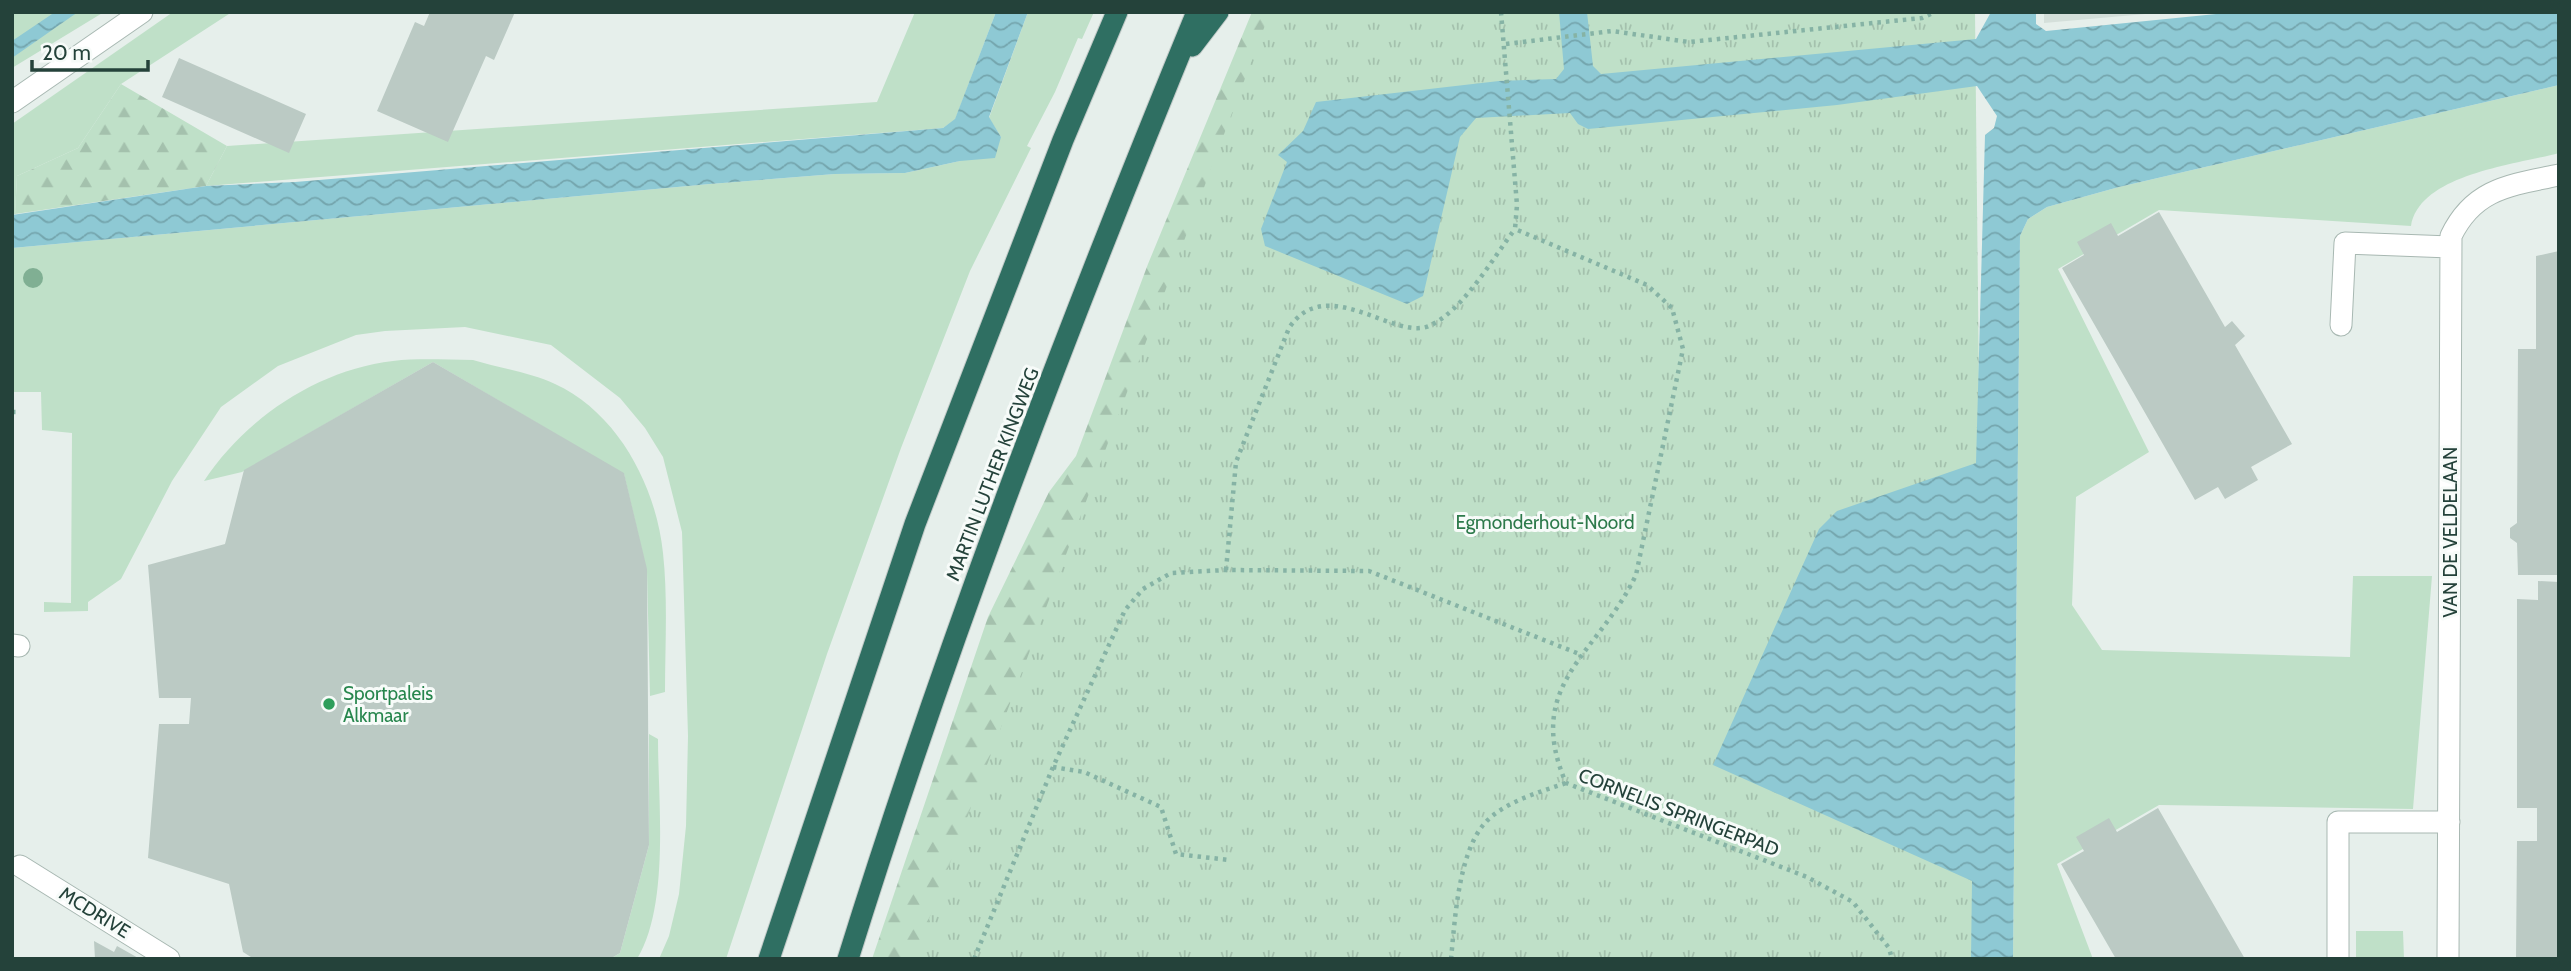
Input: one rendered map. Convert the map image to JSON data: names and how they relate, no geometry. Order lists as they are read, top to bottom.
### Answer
{
  "streets": {
    "highway": ["MARTIN LUTHER KINGWEG"],
    "street": ["VAN DE VELDELAAN", "MCDRIVE"],
    "path": ["CORNELIS SPRINGERPAD"]
  },
  "parks": ["Egmonderhout-Noord"],
  "places": ["Sportpaleis Alkmaar"],
  "scale_bar": "20 m"
}
